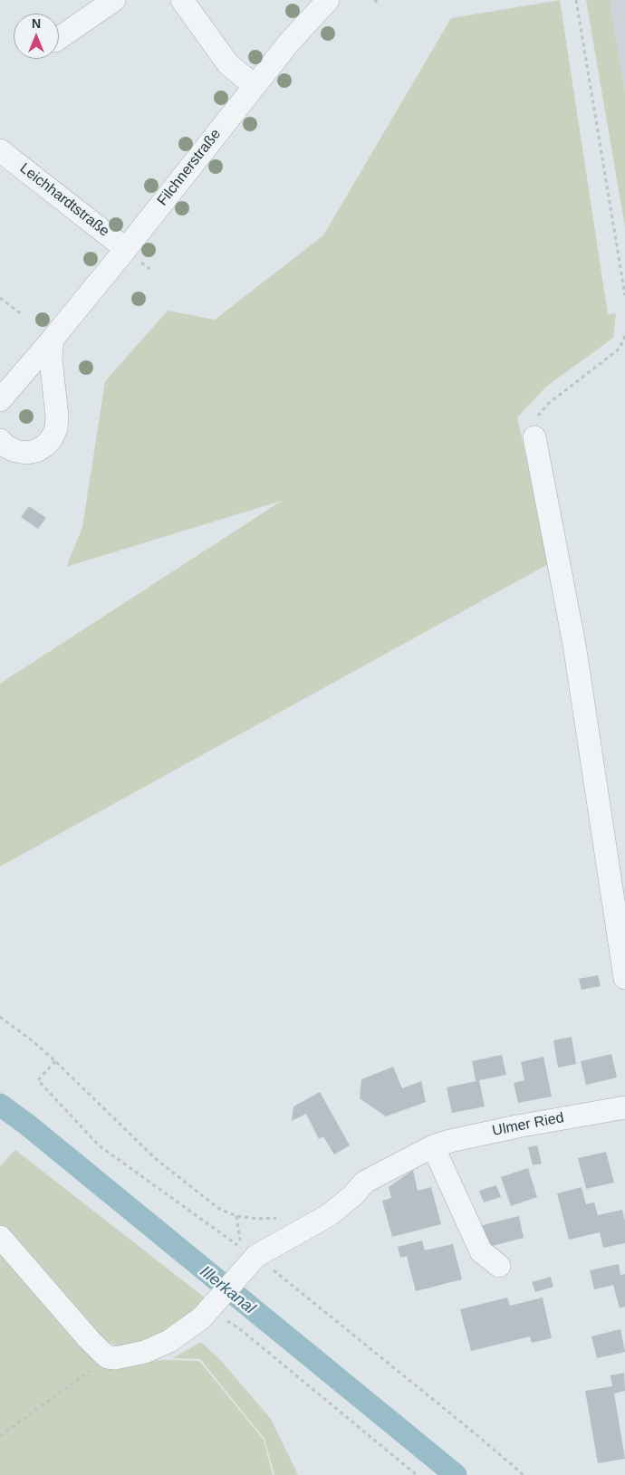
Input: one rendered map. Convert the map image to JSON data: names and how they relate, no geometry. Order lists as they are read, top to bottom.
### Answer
{
  "streets": {
    "street": ["Filchnerstraße", "Leichhardtstraße", "Ulmer Ried"]
  },
  "crossings": [
    ["Filchnerstraße", "Leichhardtstraße"]
  ],
  "water": ["Illerkanal"],
  "north": "top"
}
